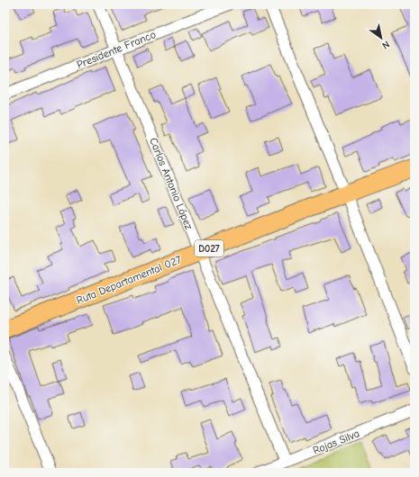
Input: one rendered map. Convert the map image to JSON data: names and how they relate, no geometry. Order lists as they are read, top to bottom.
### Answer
{
  "streets": {
    "main road": ["D027", "Ruta Departamental 027"],
    "street": ["Presidente Franco", "Carlos Antonio López", "Rojas Silva"]
  },
  "crossings": [
    ["Presidente Franco", "Carlos Antonio López"],
    ["Carlos Antonio López", "Ruta Departamental 027"],
    ["Carlos Antonio López", "Rojas Silva"]
  ],
  "north": "bottom right"
}
